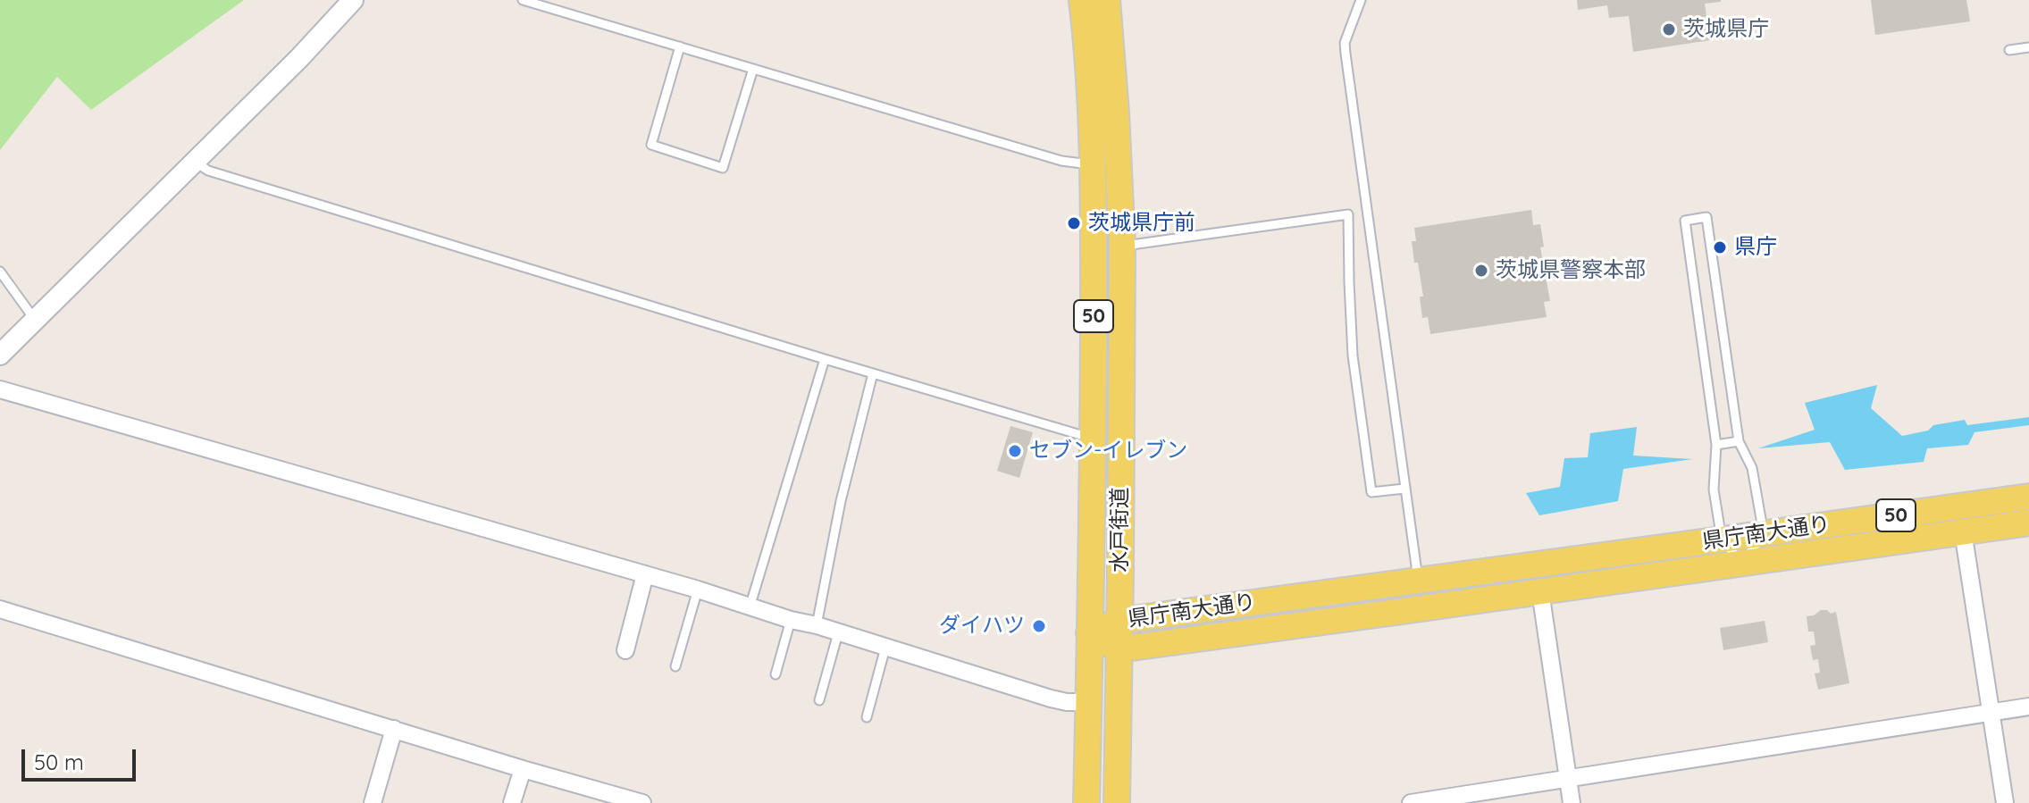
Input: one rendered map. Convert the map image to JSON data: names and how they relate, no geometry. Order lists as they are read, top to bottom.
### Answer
{
  "streets": {
    "main road": ["50", "水戸街道", "県庁南大通り"]
  },
  "crossings": [
    ["水戸街道", "県庁南大通り"]
  ],
  "places": [
    "茨城県庁",
    "茨城県庁前",
    "県庁",
    "茨城県警察本部",
    "セブン-イレブン",
    "ダイハツ"
  ],
  "scale_bar": "50 m"
}
